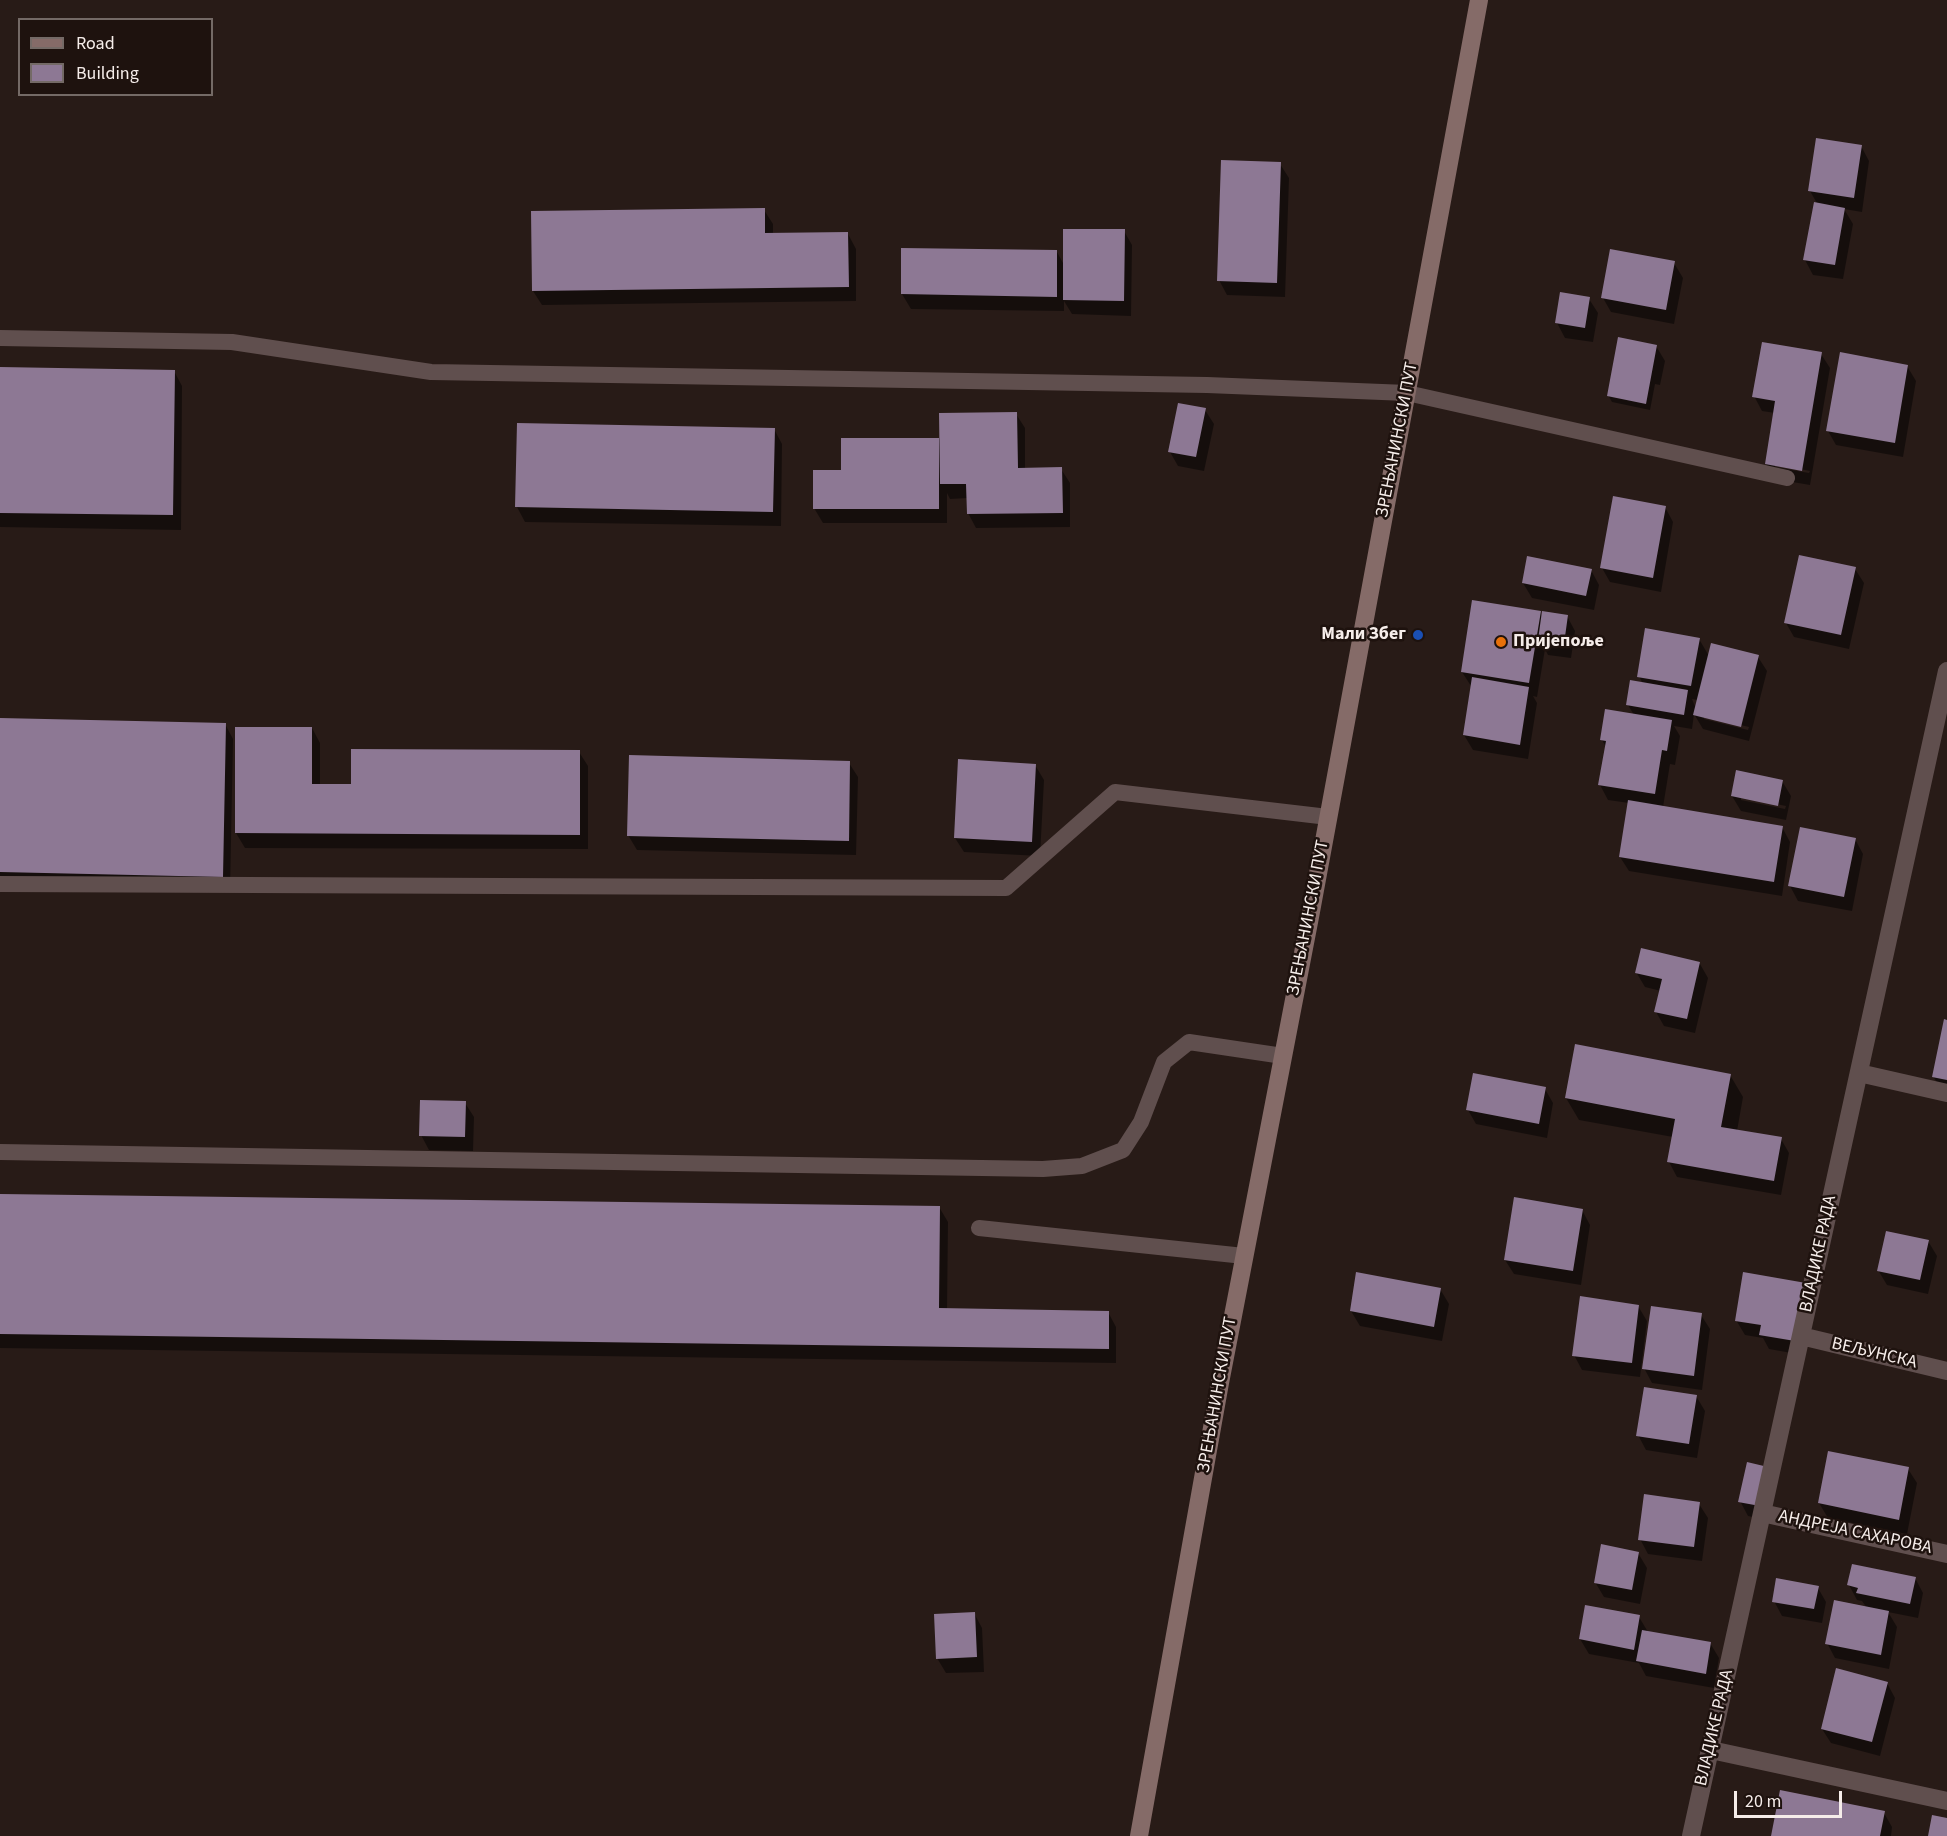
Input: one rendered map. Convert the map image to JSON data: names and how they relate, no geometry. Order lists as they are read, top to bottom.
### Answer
{
  "streets": {
    "main road": ["ЗРЕЊАНИНСКИ ПУТ"],
    "street": ["ВЛАДИКЕ РАДА", "ВЕЉУНСКА", "АНДРЕЈА САХАРОВА"]
  },
  "crossings": [
    ["ВЛАДИКЕ РАДА", "ВЕЉУНСКА"],
    ["ВЛАДИКЕ РАДА", "АНДРЕЈА САХАРОВА"]
  ],
  "places": ["Мали Збег", "Пријепоље"],
  "legend": ["Road", "Building"],
  "scale_bar": "20 m"
}
